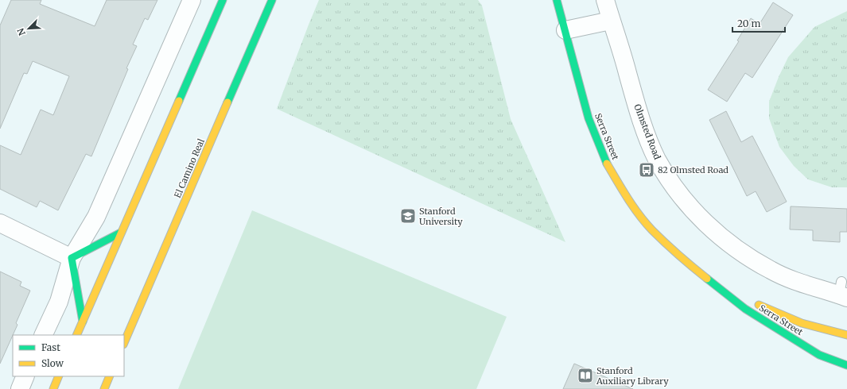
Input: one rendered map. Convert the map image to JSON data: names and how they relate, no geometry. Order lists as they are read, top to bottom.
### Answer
{
  "streets": {
    "main road": ["Serra Street", "El Camino Real"],
    "street": ["Olmsted Road"]
  },
  "places": {
    "bus stop": ["82 Olmsted Road"],
    "school or university": ["Stanford University"],
    "library": ["Stanford Auxiliary Library"]
  },
  "legend": ["Fast", "Slow"],
  "scale_bar": "20 m",
  "north": "bottom left"
}
